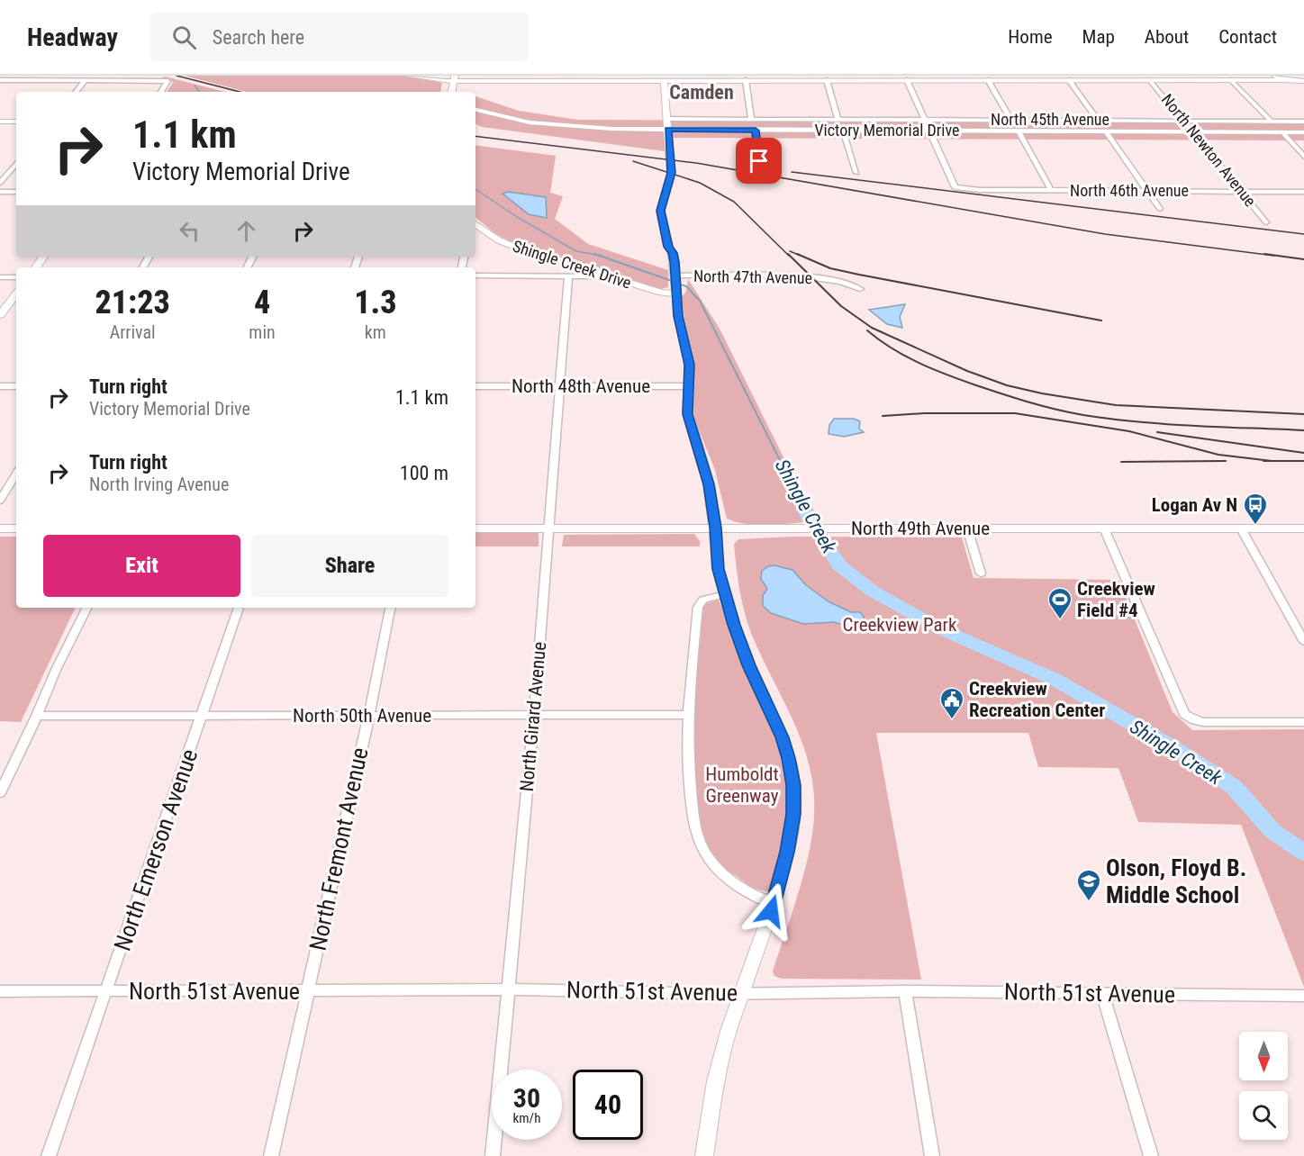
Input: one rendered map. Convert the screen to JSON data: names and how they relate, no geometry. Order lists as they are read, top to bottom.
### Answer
{
  "streets": {
    "street": [
      "North 45th Avenue",
      "Victory Memorial Drive",
      "North Newton Avenue",
      "North 46th Avenue",
      "Shingle Creek Drive",
      "North 47th Avenue",
      "North 48th Avenue",
      "North 49th Avenue",
      "North 50th Avenue",
      "North Girard Avenue",
      "North Fremont Avenue",
      "North Emerson Avenue",
      "North 51st Avenue"
    ]
  },
  "crossings": [
    ["North 45th Avenue", "North Newton Avenue"],
    ["Victory Memorial Drive", "North Newton Avenue"],
    ["Victory Memorial Drive", "North 46th Avenue"],
    ["North Newton Avenue", "North 46th Avenue"],
    ["Shingle Creek Drive", "North 47th Avenue"],
    ["North 48th Avenue", "North Girard Avenue"],
    ["North 49th Avenue", "North Girard Avenue"],
    ["North 50th Avenue", "North Girard Avenue"],
    ["North 50th Avenue", "North Fremont Avenue"],
    ["North 50th Avenue", "North Emerson Avenue"],
    ["North Girard Avenue", "North 51st Avenue"],
    ["North Fremont Avenue", "North 51st Avenue"],
    ["North Emerson Avenue", "North 51st Avenue"]
  ],
  "districts": ["Camden"],
  "water": ["Shingle Creek"],
  "parks": ["Creekview Park", "Humboldt Greenway"],
  "places": {
    "bus stop": ["Logan Av N"],
    "sports": ["Creekview Field #4"],
    "public building": ["Creekview Recreation Center"],
    "school or university": ["Olson, Floyd B. Middle School"]
  },
  "north": "bottom",
  "page": {
    "header": "Headway",
    "search": "Search here",
    "nav": [
      "Home",
      "Map",
      "About",
      "Contact"
    ],
    "turn": ["1.1 km", "Victory Memorial Drive"],
    "eta": [
      "21:23",
      "Arrival",
      "4",
      "min",
      "1.3",
      "km"
    ],
    "list": [
      {
        "name": "Turn right",
        "note": "Victory Memorial Drive",
        "value": "1.1 km"
      },
      {
        "name": "Turn right",
        "note": "North Irving Avenue",
        "value": "100 m"
      }
    ],
    "buttons": ["Exit", "Share"],
    "speed": "30 km/h",
    "limit": "40"
  }
}
